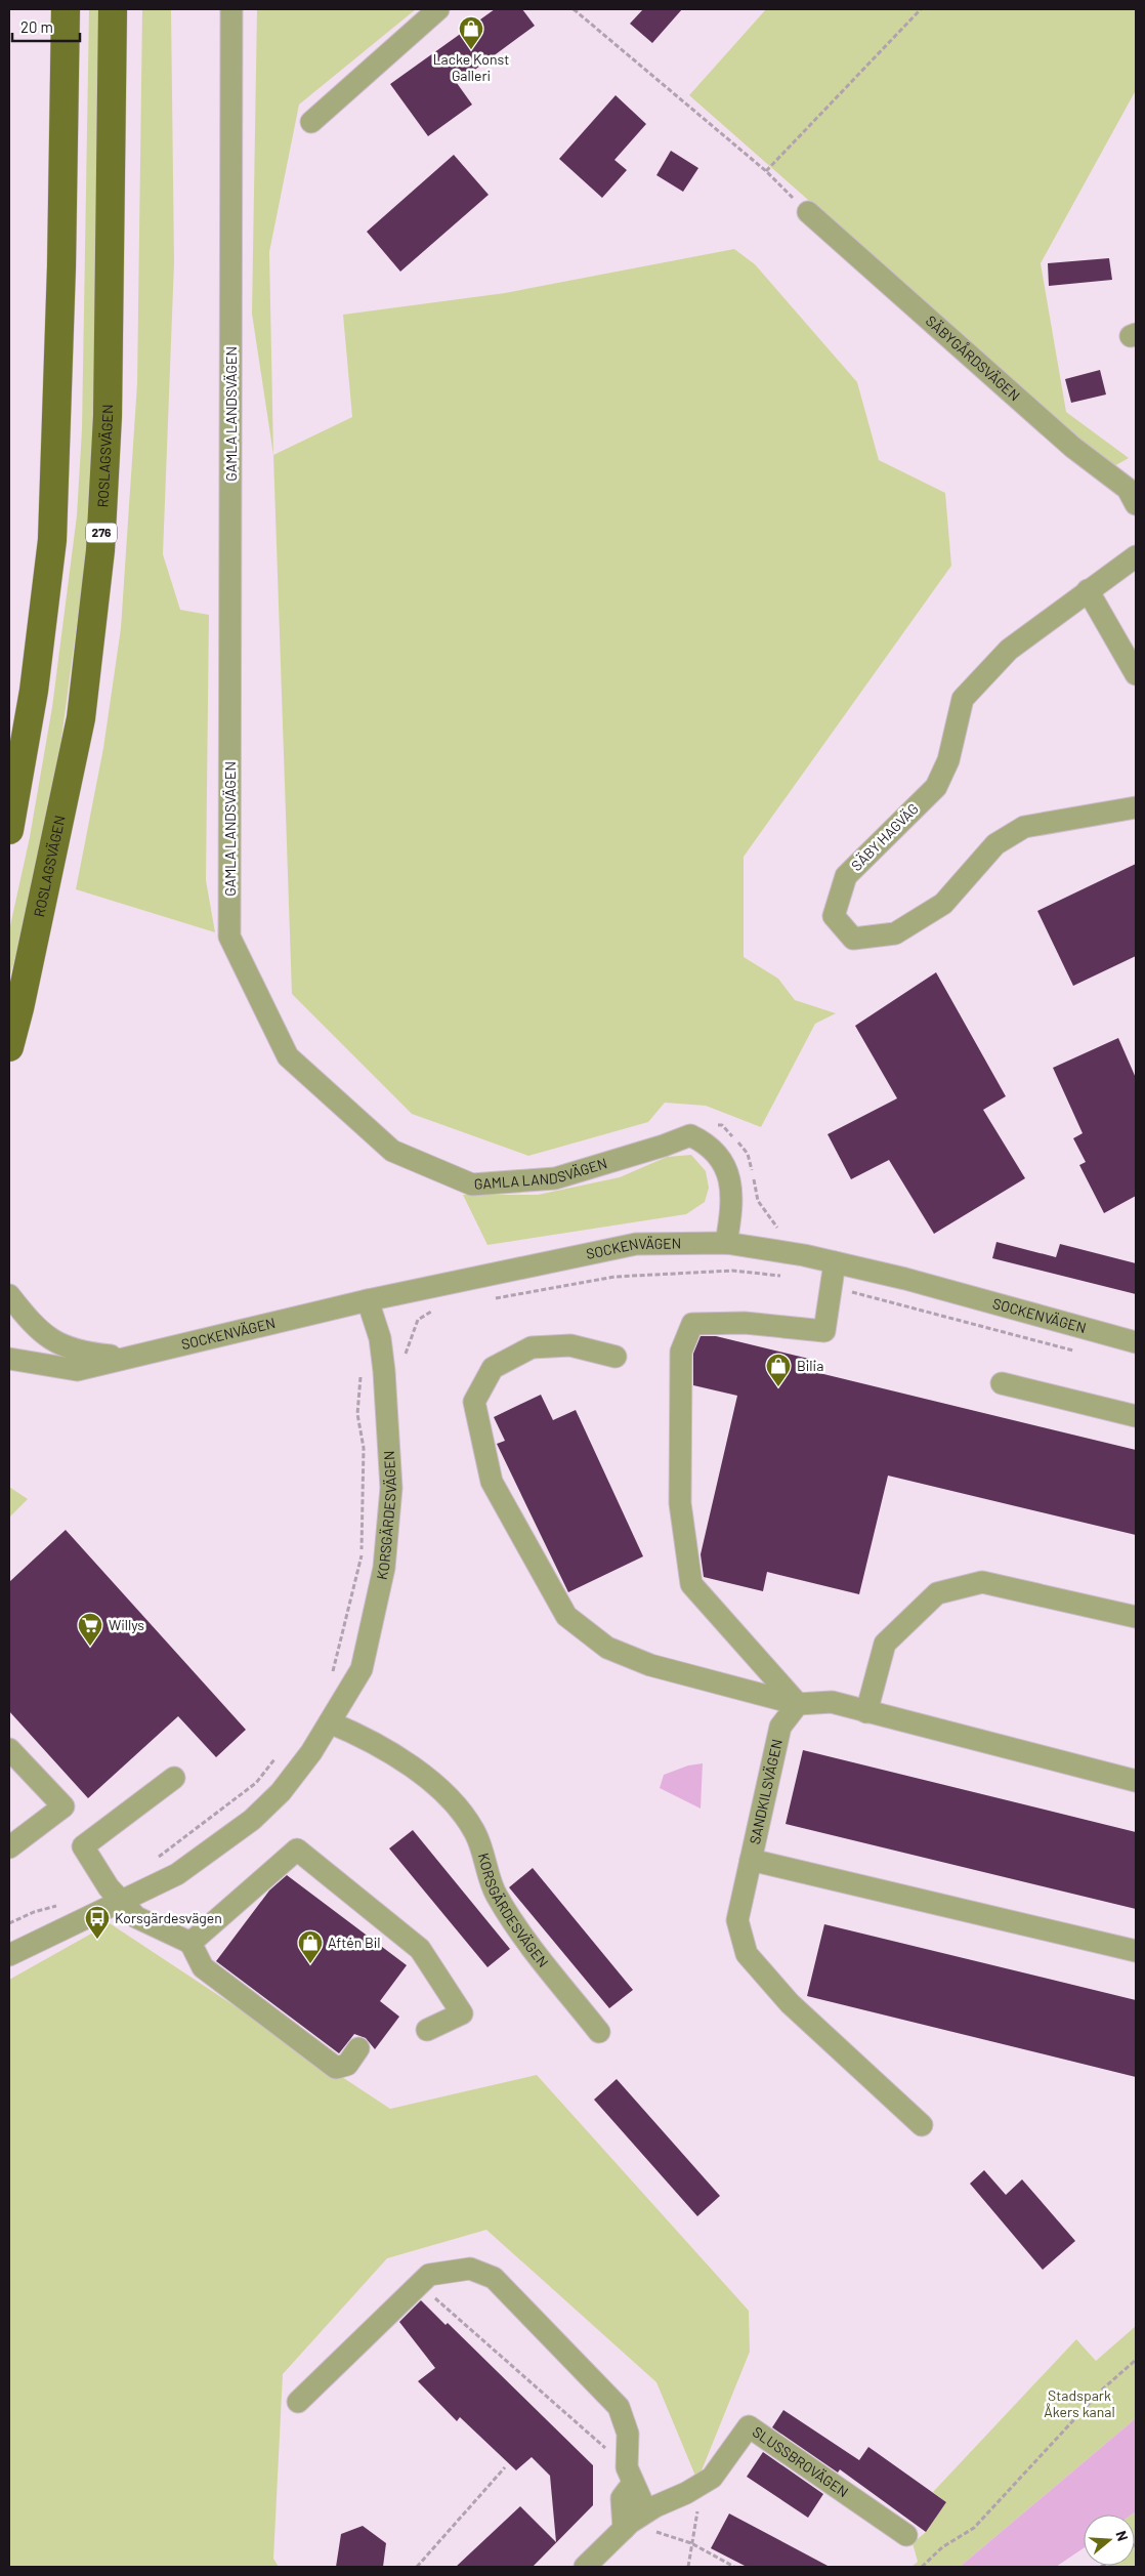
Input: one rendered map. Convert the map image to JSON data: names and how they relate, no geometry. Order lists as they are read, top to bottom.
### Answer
{
  "streets": {
    "main road": ["ROSLAGSVÄGEN", "276"],
    "street": [
      "SÄBYGÅRDSVÄGEN",
      "GAMLA LANDSVÄGEN",
      "SÄBY HAGVÄG",
      "SOCKENVÄGEN",
      "KORSGÄRDESVÄGEN",
      "SANDKILSVÄGEN",
      "SLUSSBROVÄGEN"
    ]
  },
  "crossings": [
    ["GAMLA LANDSVÄGEN", "SOCKENVÄGEN"],
    ["SOCKENVÄGEN", "KORSGÄRDESVÄGEN"]
  ],
  "parks": ["Stadspark Åkers kanal"],
  "places": {
    "shop": ["Lacke Konst Galleri", "Bilia", "Aftén Bil"],
    "supermarket": ["Willys"],
    "bus stop": ["Korsgärdesvägen"]
  },
  "scale_bar": "20 m",
  "north": "right"
}
